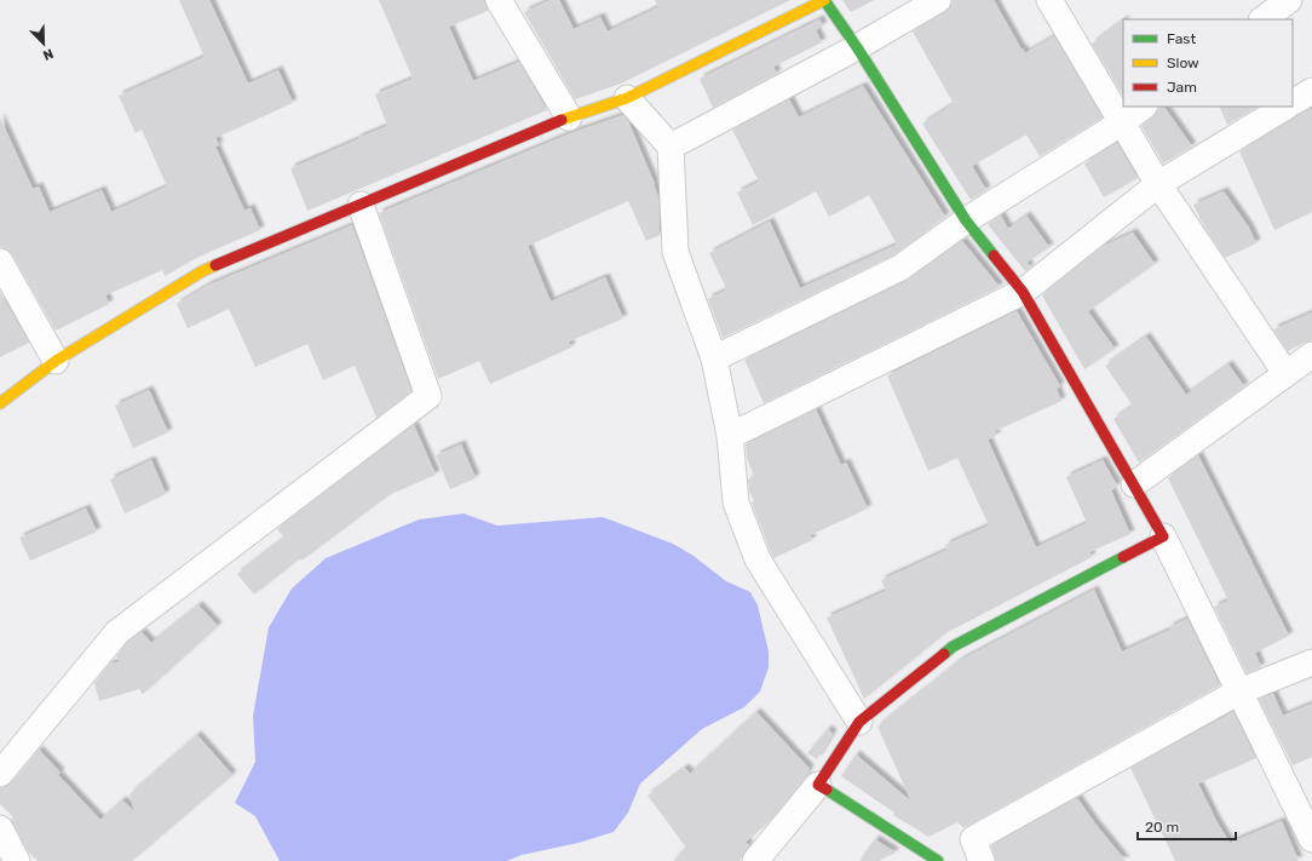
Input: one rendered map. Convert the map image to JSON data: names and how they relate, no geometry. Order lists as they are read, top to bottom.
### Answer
{
  "legend": ["Fast", "Slow", "Jam"],
  "scale_bar": "20 m",
  "north": "bottom right"
}
